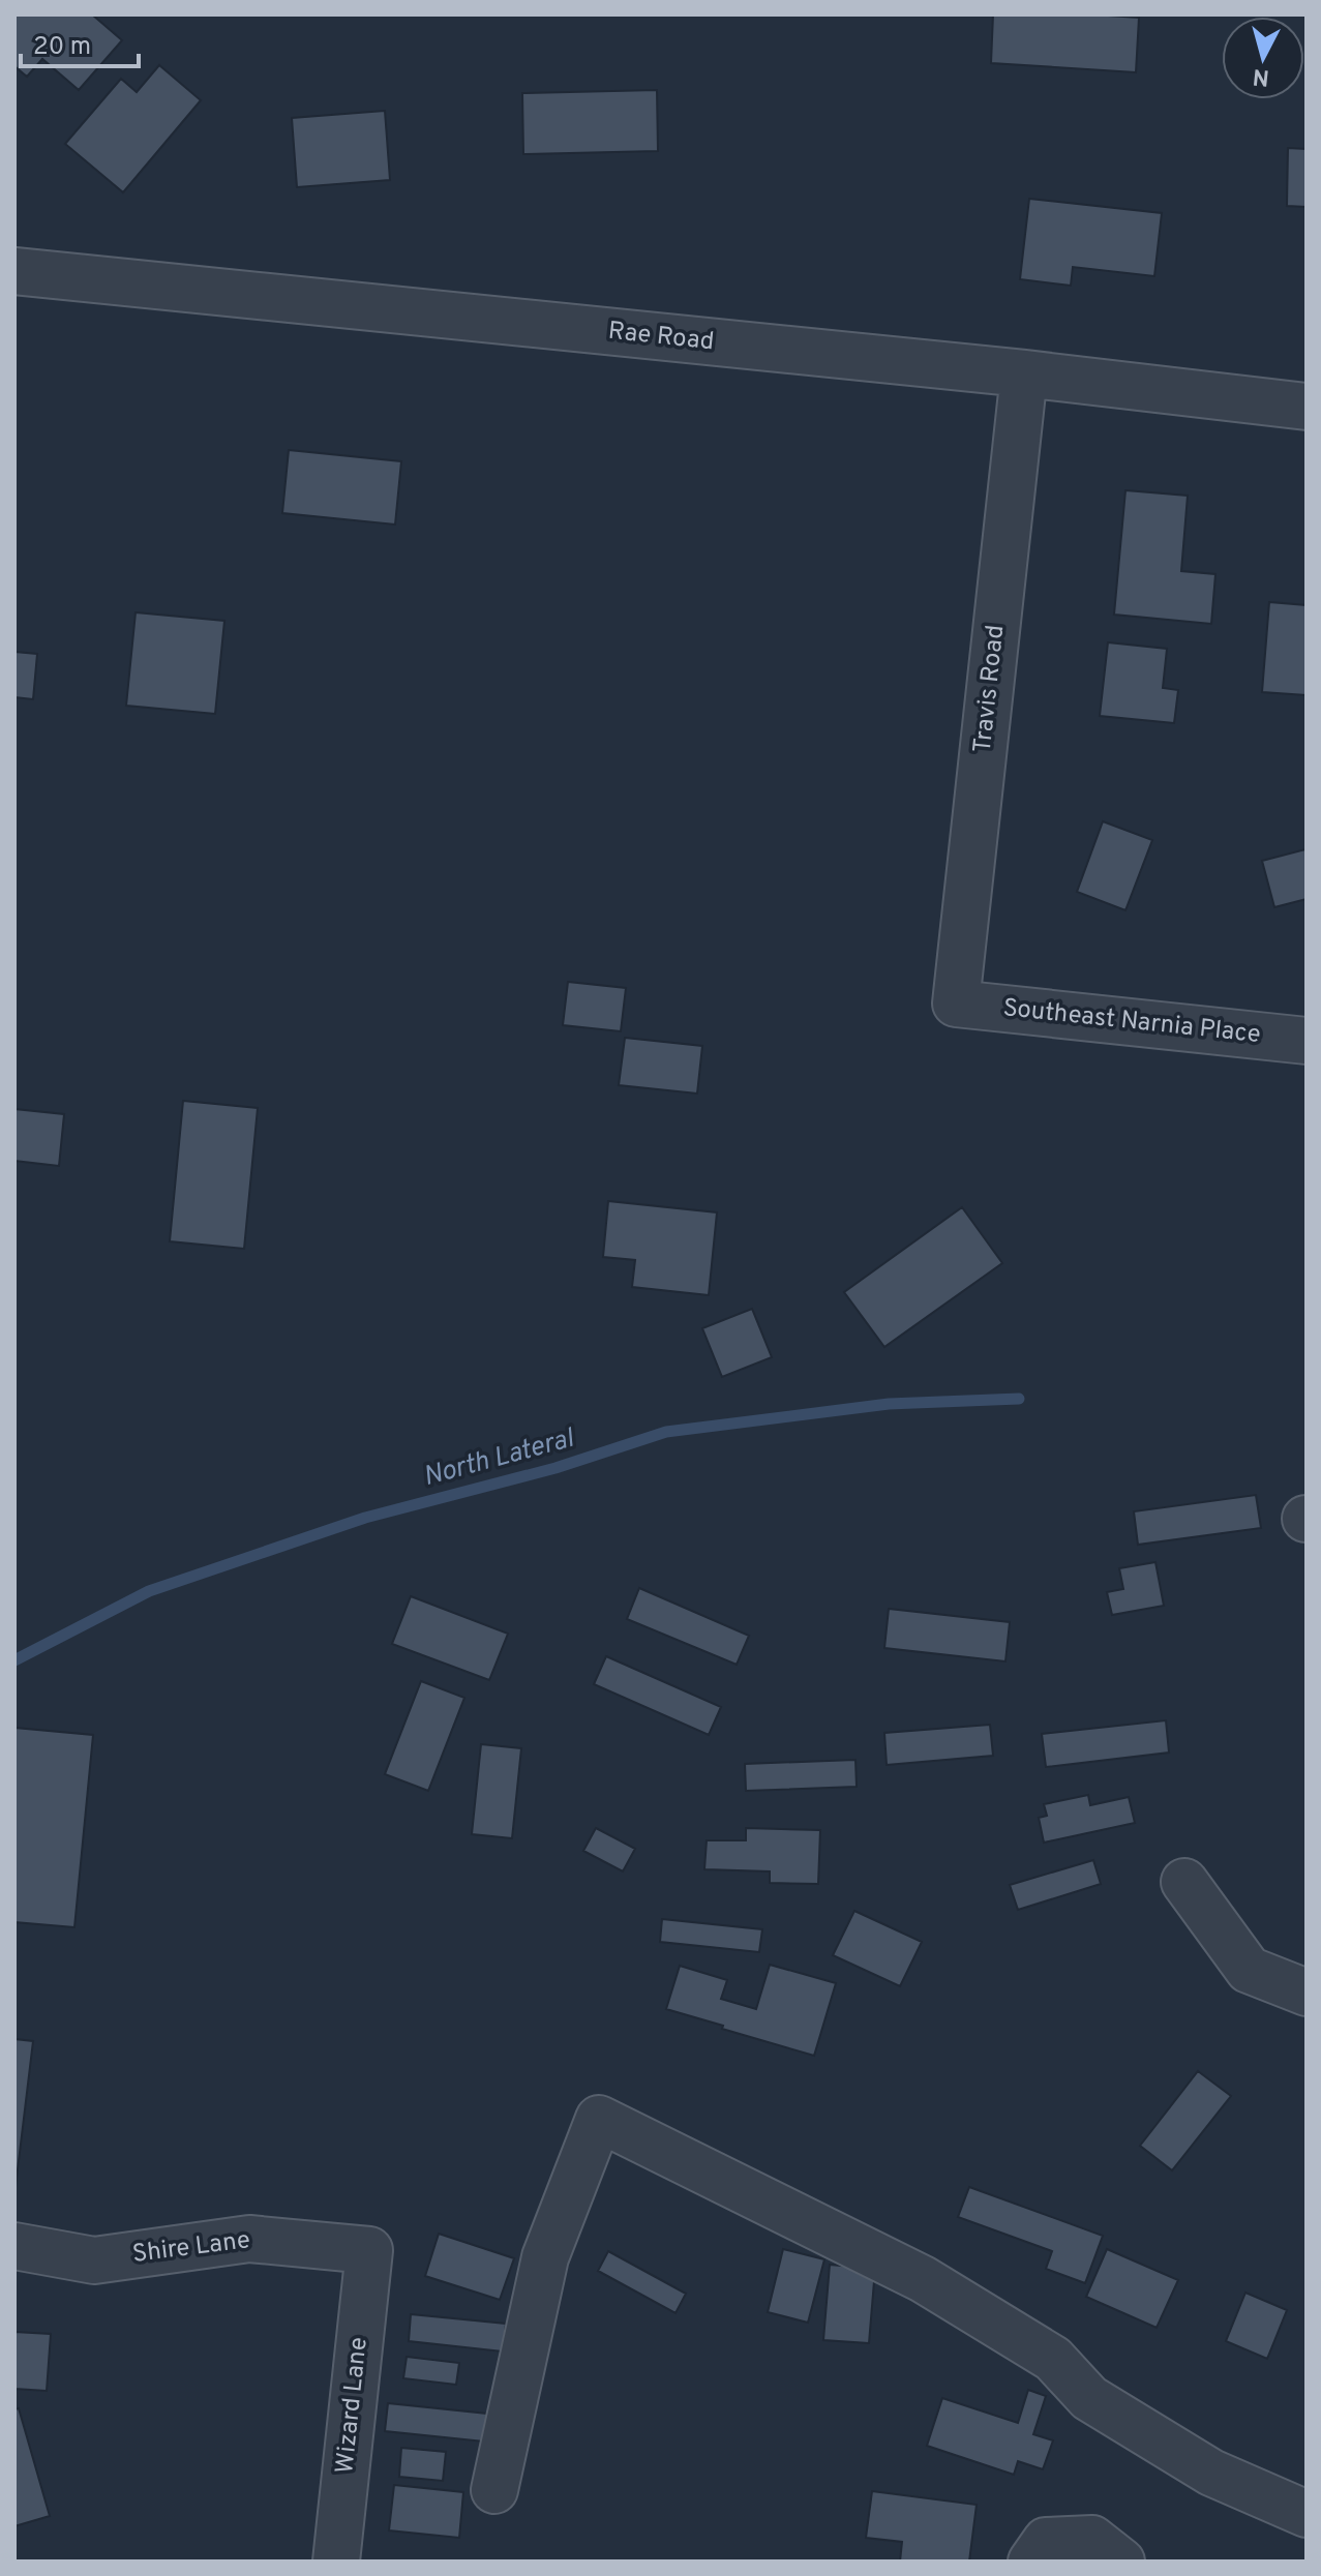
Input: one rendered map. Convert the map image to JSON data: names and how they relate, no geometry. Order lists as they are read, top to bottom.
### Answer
{
  "streets": {
    "street": [
      "Rae Road",
      "Travis Road",
      "Southeast Narnia Place",
      "Shire Lane",
      "Wizard Lane"
    ]
  },
  "crossings": [
    ["Rae Road", "Travis Road"],
    ["Travis Road", "Southeast Narnia Place"],
    ["Shire Lane", "Wizard Lane"]
  ],
  "water": ["North Lateral"],
  "scale_bar": "20 m",
  "north": "bottom"
}
